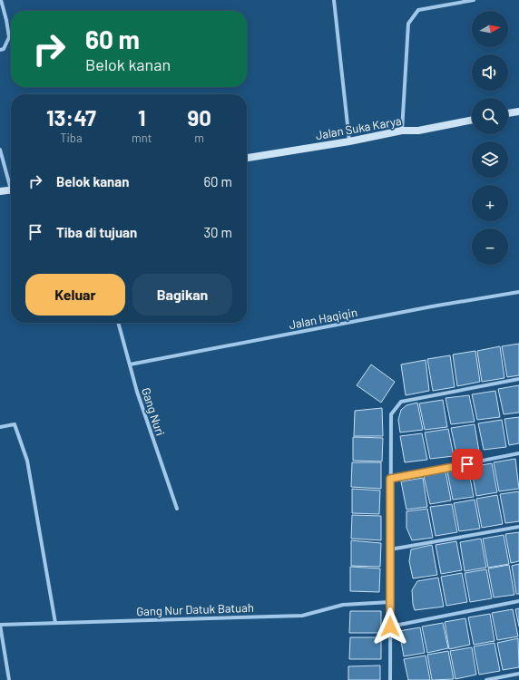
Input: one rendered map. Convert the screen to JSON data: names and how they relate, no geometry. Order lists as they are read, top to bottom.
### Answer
{
  "streets": {
    "main road": ["Jalan Suka Karya"],
    "street": ["Jalan Haqiqin", "Gang Nuri", "Gang Nur Datuk Batuah"]
  },
  "crossings": [
    ["Jalan Haqiqin", "Gang Nuri"]
  ],
  "north": "right",
  "page": {
    "map_buttons": ["+", "−"],
    "turn": ["60 m", "Belok kanan"],
    "eta": [
      "13:47",
      "Tiba",
      "1",
      "mnt",
      "90",
      "m"
    ],
    "list": [
      {
        "name": "Belok kanan",
        "value": "60 m"
      },
      {
        "name": "Tiba di tujuan",
        "value": "30 m"
      }
    ],
    "buttons": ["Keluar", "Bagikan"]
  }
}
